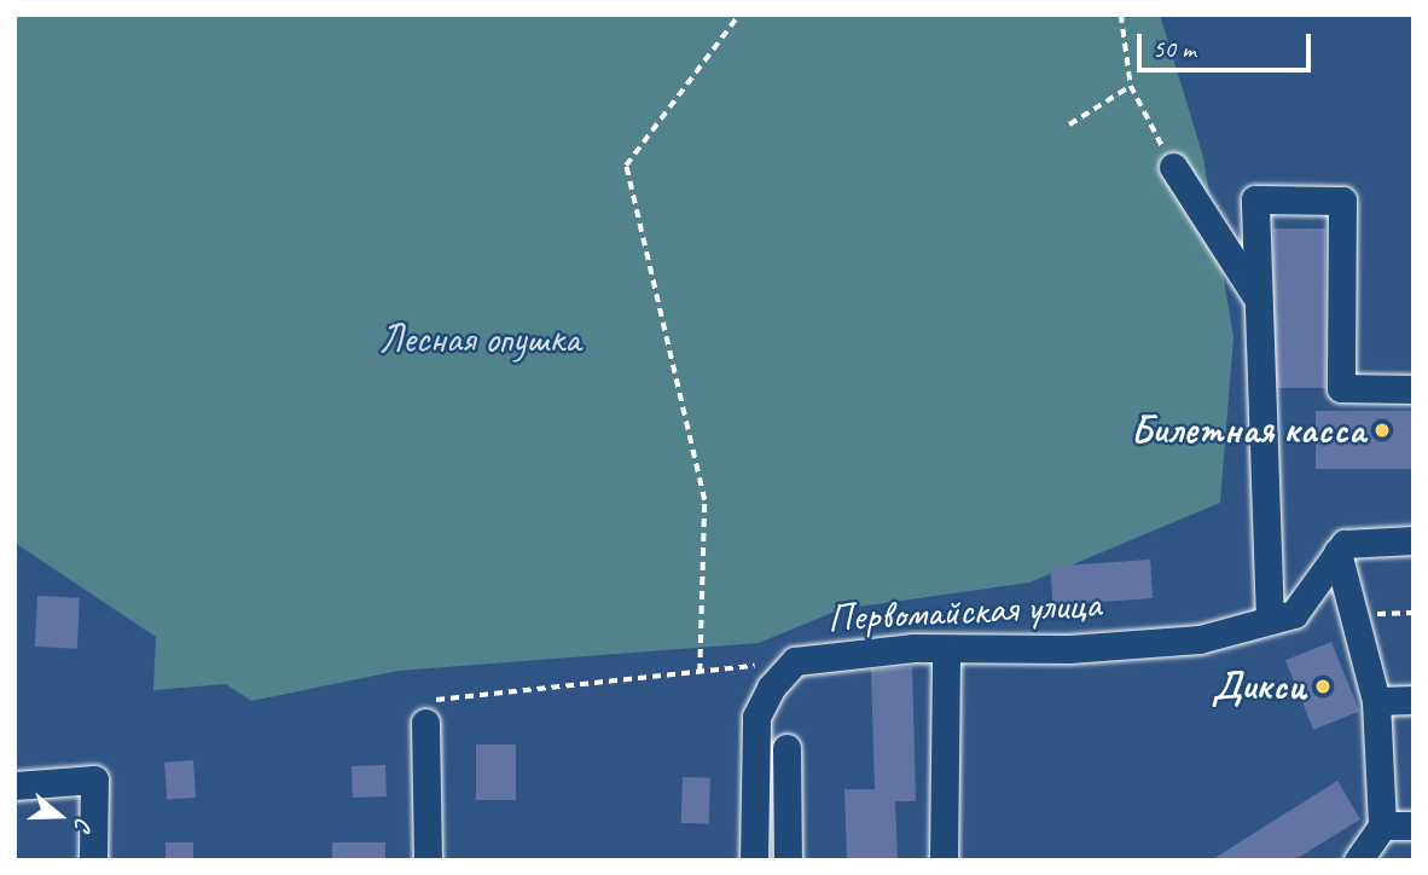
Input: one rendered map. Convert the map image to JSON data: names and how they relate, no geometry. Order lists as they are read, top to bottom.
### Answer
{
  "streets": {
    "street": ["Первомайская улица"]
  },
  "parks": ["Лесная опушка"],
  "places": ["Билетная касса", "Дикси"],
  "scale_bar": "50 m",
  "north": "right"
}
